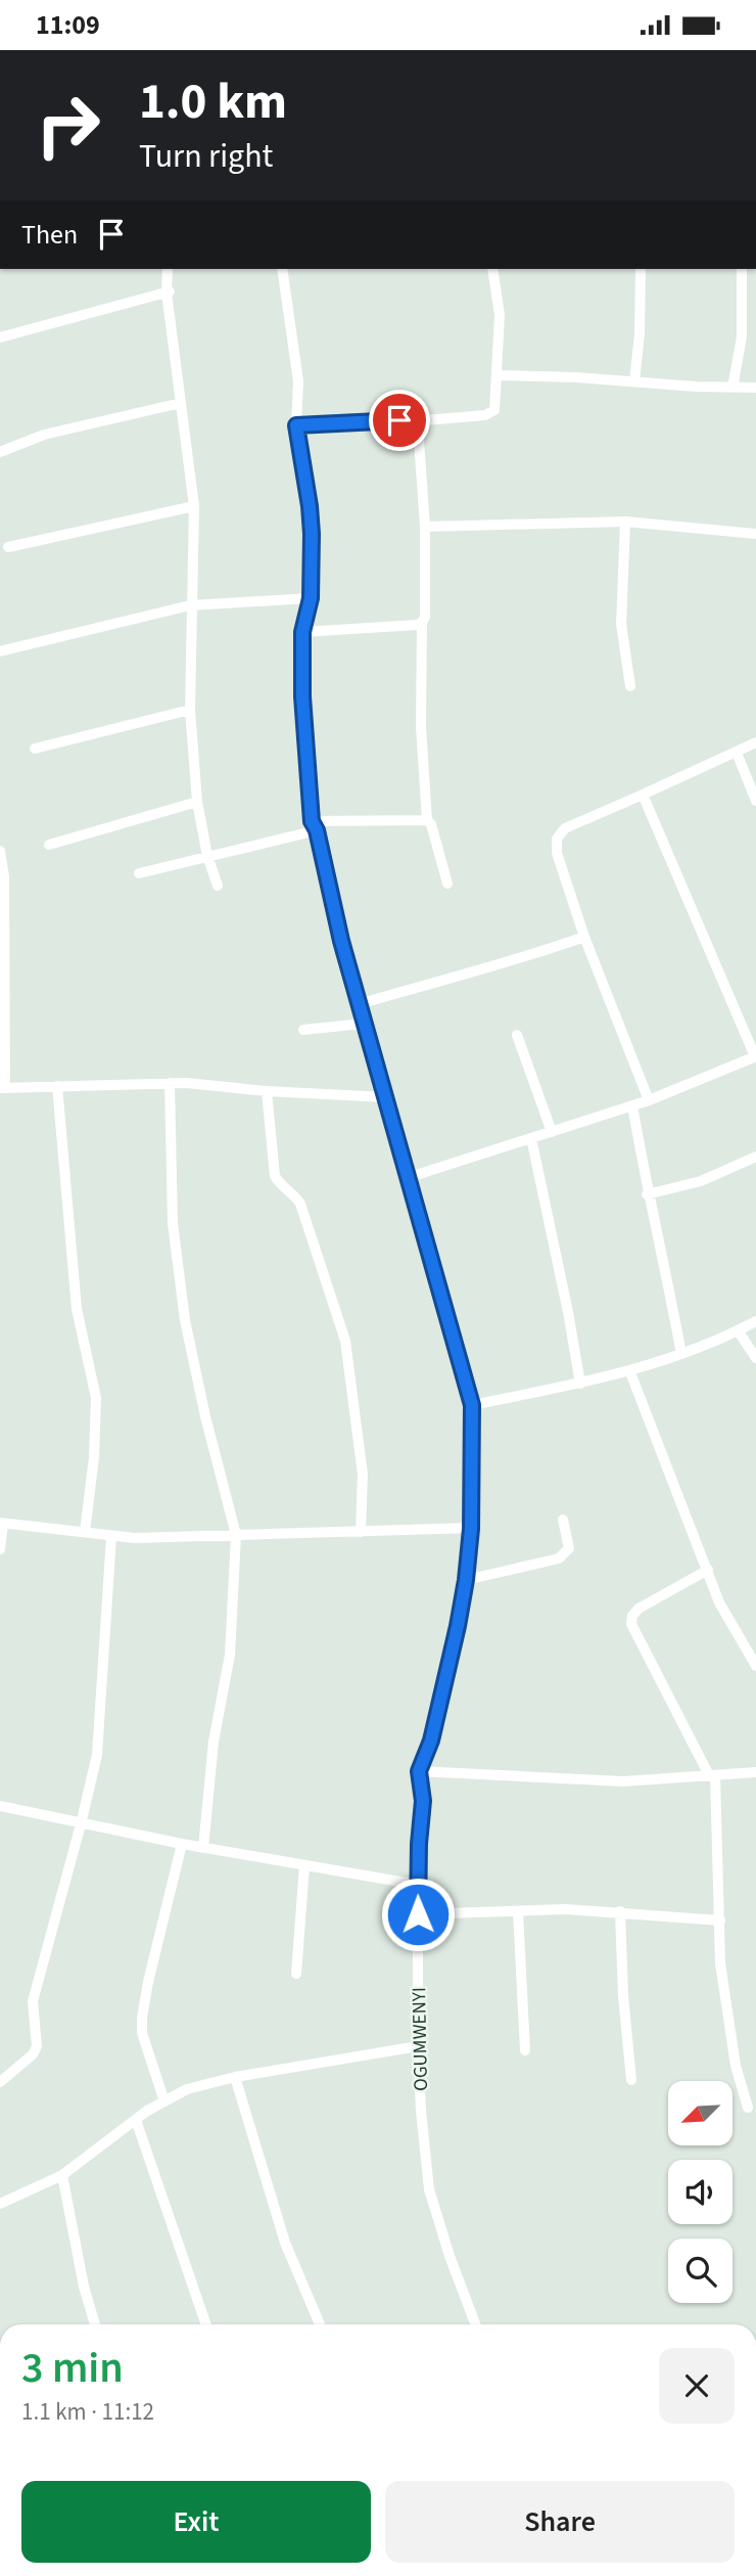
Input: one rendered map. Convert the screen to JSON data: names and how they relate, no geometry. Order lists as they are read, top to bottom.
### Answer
{
  "streets": {
    "street": ["OGUMWENYI"]
  },
  "north": "bottom left",
  "page": {
    "status": "11:09",
    "turn": ["1.0 km", "Turn right"],
    "then": "Then",
    "heading": ["3 min", "1.1 km · 11:12"],
    "buttons": ["Exit", "Share"]
  }
}
